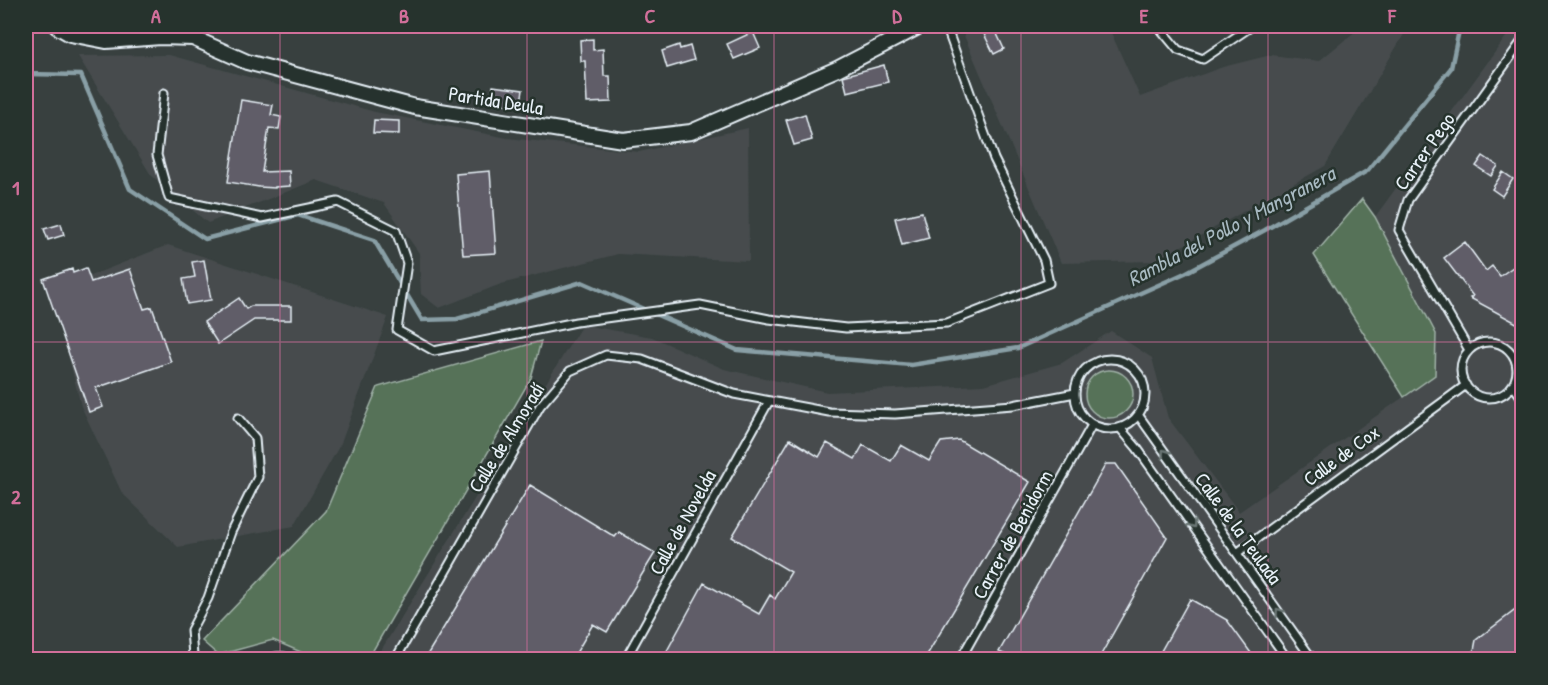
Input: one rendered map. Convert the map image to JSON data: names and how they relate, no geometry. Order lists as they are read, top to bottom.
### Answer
{
  "streets": {
    "street": ["Partida Deula"],
    "lane": [
      "Carrer Pego",
      "Calle de Almoradí",
      "Calle de Cox",
      "Calle de Novelda",
      "Calle de la Teulada",
      "Carrer de Benidorm"
    ]
  },
  "crossings": [
    ["Carrer Pego", "Calle de Cox"],
    ["Calle de Almoradí", "Calle de Novelda"],
    ["Calle de Almoradí", "Calle de la Teulada"],
    ["Calle de Almoradí", "Carrer de Benidorm"],
    ["Calle de Cox", "Calle de la Teulada"],
    ["Calle de la Teulada", "Carrer de Benidorm"]
  ],
  "water": ["Rambla del Pollo y Mangranera"],
  "grid": {
    "columns": [
      "A",
      "B",
      "C",
      "D",
      "E",
      "F"
    ],
    "rows": ["1", "2"]
  }
}
